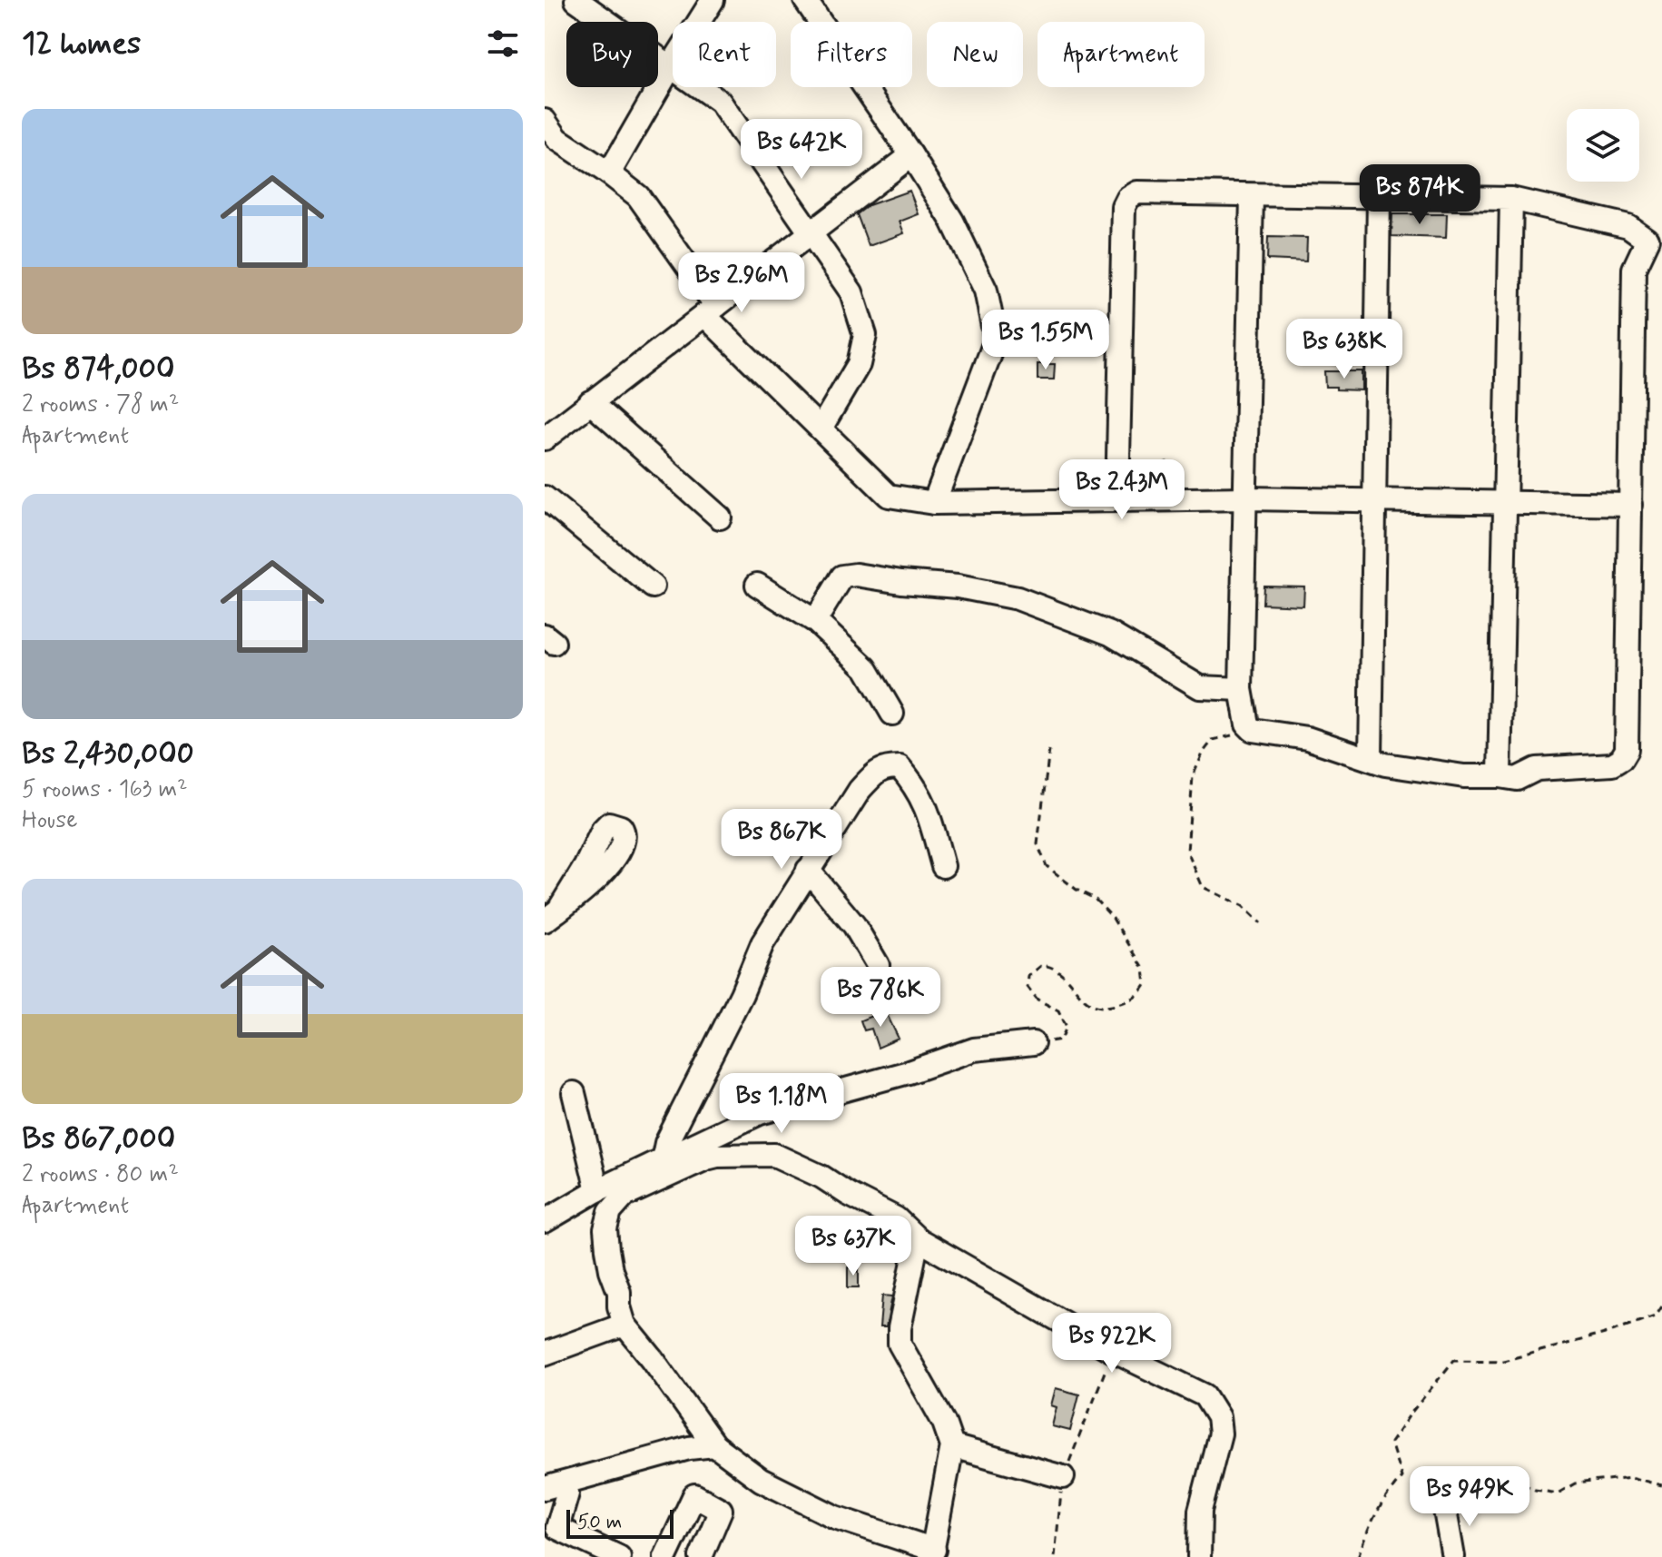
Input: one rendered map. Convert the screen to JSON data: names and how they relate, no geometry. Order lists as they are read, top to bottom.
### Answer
{
  "scale_bar": "50 m",
  "page": {
    "heading": "12 homes",
    "chip": [
      "Buy",
      "Rent",
      "Filters",
      "New",
      "Apartment"
    ],
    "list": [
      {
        "name": "Bs 874,000",
        "note": "2 rooms · 78 m² · Apartment"
      },
      {
        "name": "Bs 2,430,000",
        "note": "5 rooms · 163 m² · House"
      },
      {
        "name": "Bs 867,000",
        "note": "2 rooms · 80 m² · Apartment"
      }
    ],
    "price": [
      "Bs 642K",
      "Bs 874K",
      "Bs 2.96M",
      "Bs 1.55M",
      "Bs 638K",
      "Bs 2.43M",
      "Bs 867K",
      "Bs 786K",
      "Bs 1.18M",
      "Bs 637K",
      "Bs 922K",
      "Bs 949K"
    ],
    "scale": "50 m"
  }
}
